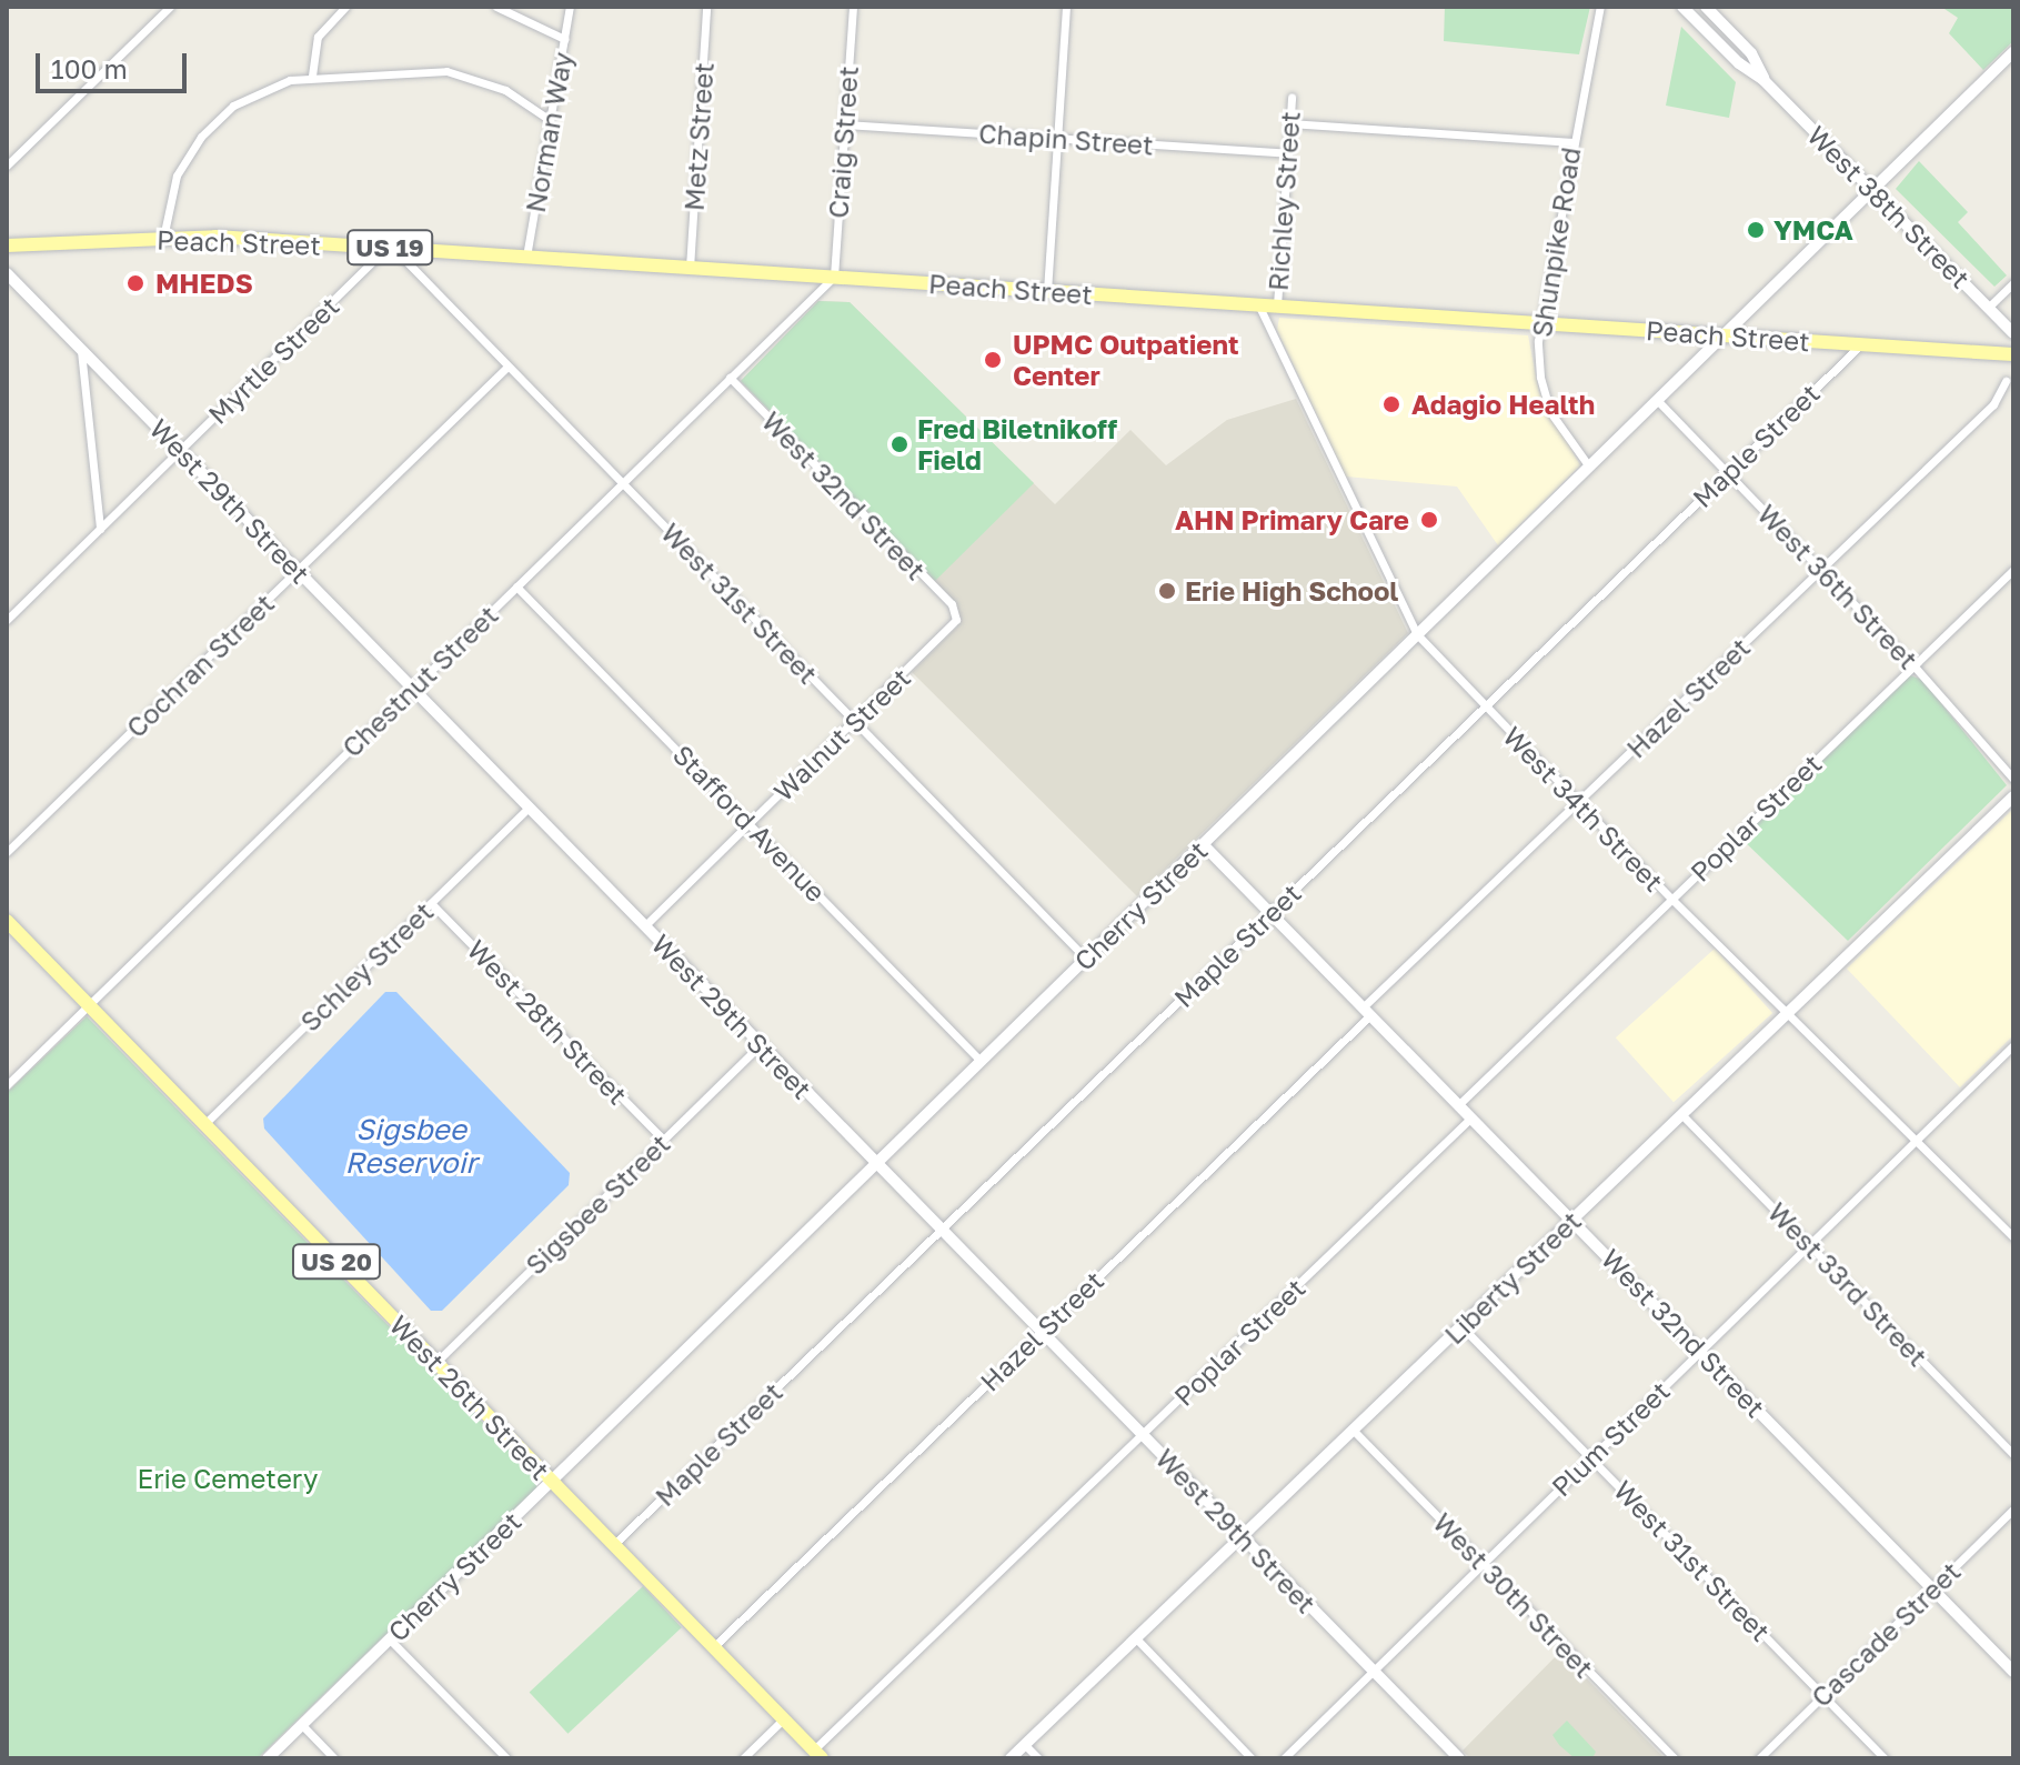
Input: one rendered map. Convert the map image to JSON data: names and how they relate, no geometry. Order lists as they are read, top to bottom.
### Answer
{
  "streets": {
    "main road": [
      "Peach Street",
      "US 19",
      "US 20",
      "West 26th Street"
    ],
    "street": [
      "Norman Way",
      "Metz Street",
      "Chapin Street",
      "Craig Street",
      "Richley Street",
      "West 38th Street",
      "Shunpike Road",
      "Myrtle Street",
      "Maple Street",
      "West 32nd Street",
      "West 29th Street",
      "West 36th Street",
      "West 31st Street",
      "Cochran Street",
      "Chestnut Street",
      "Hazel Street",
      "Walnut Street",
      "West 34th Street",
      "Poplar Street",
      "Stafford Avenue",
      "Cherry Street",
      "Schley Street",
      "West 28th Street",
      "Sigsbee Street",
      "Liberty Street",
      "West 33rd Street",
      "Plum Street",
      "West 30th Street",
      "Cascade Street"
    ]
  },
  "crossings": [
    ["Norman Way", "Peach Street"],
    ["Metz Street", "Peach Street"],
    ["Chapin Street", "Craig Street"],
    ["Chapin Street", "Richley Street"],
    ["Craig Street", "Peach Street"],
    ["Craig Street", "Chestnut Street"],
    ["Richley Street", "Peach Street"],
    ["West 38th Street", "Cherry Street"],
    ["Peach Street", "Shunpike Road"],
    ["Peach Street", "Myrtle Street"],
    ["Peach Street", "Maple Street"],
    ["Peach Street", "West 31st Street"],
    ["Peach Street", "Chestnut Street"],
    ["Peach Street", "West 34th Street"],
    ["Peach Street", "Cherry Street"],
    ["Shunpike Road", "Cherry Street"],
    ["Myrtle Street", "West 29th Street"],
    ["Myrtle Street", "West 31st Street"],
    ["Maple Street", "West 32nd Street"],
    ["Maple Street", "West 29th Street"],
    ["Maple Street", "West 36th Street"],
    ["Maple Street", "West 34th Street"],
    ["Maple Street", "West 26th Street"],
    ["West 32nd Street", "Chestnut Street"],
    ["West 32nd Street", "Hazel Street"],
    ["West 32nd Street", "Walnut Street"],
    ["West 32nd Street", "Poplar Street"],
    ["West 32nd Street", "Cherry Street"],
    ["West 32nd Street", "Liberty Street"],
    ["West 32nd Street", "Plum Street"],
    ["West 32nd Street", "Cascade Street"],
    ["West 29th Street", "Cochran Street"],
    ["West 29th Street", "Chestnut Street"],
    ["West 29th Street", "Hazel Street"],
    ["West 29th Street", "Walnut Street"],
    ["West 29th Street", "Poplar Street"],
    ["West 29th Street", "Cherry Street"],
    ["West 29th Street", "Schley Street"],
    ["West 29th Street", "Sigsbee Street"],
    ["West 29th Street", "Liberty Street"],
    ["West 29th Street", "Plum Street"],
    ["West 36th Street", "Hazel Street"],
    ["West 36th Street", "Poplar Street"],
    ["West 36th Street", "Cherry Street"],
    ["West 31st Street", "Cochran Street"],
    ["West 31st Street", "Chestnut Street"],
    ["West 31st Street", "Walnut Street"],
    ["West 31st Street", "Cherry Street"],
    ["West 31st Street", "Liberty Street"],
    ["West 31st Street", "Plum Street"],
    ["West 31st Street", "Cascade Street"],
    ["Chestnut Street", "Stafford Avenue"],
    ["Chestnut Street", "West 26th Street"],
    ["Hazel Street", "West 34th Street"],
    ["Hazel Street", "West 26th Street"],
    ["Walnut Street", "Stafford Avenue"],
    ["West 34th Street", "Poplar Street"],
    ["West 34th Street", "Cherry Street"],
    ["West 34th Street", "Liberty Street"],
    ["West 34th Street", "Plum Street"],
    ["Poplar Street", "West 26th Street"],
    ["Stafford Avenue", "Cherry Street"],
    ["Cherry Street", "West 26th Street"],
    ["Schley Street", "West 28th Street"],
    ["Schley Street", "West 26th Street"],
    ["West 28th Street", "Sigsbee Street"],
    ["Sigsbee Street", "West 26th Street"],
    ["Liberty Street", "West 33rd Street"],
    ["Liberty Street", "West 30th Street"],
    ["West 33rd Street", "Plum Street"],
    ["Plum Street", "West 30th Street"]
  ],
  "water": ["Sigsbee Reservoir"],
  "parks": ["Erie Cemetery"],
  "places": [
    "YMCA",
    "MHEDS",
    "UPMC Outpatient Center",
    "Adagio Health",
    "Fred Biletnikoff Field",
    "AHN Primary Care",
    "Erie High School"
  ],
  "scale_bar": "100 m"
}
